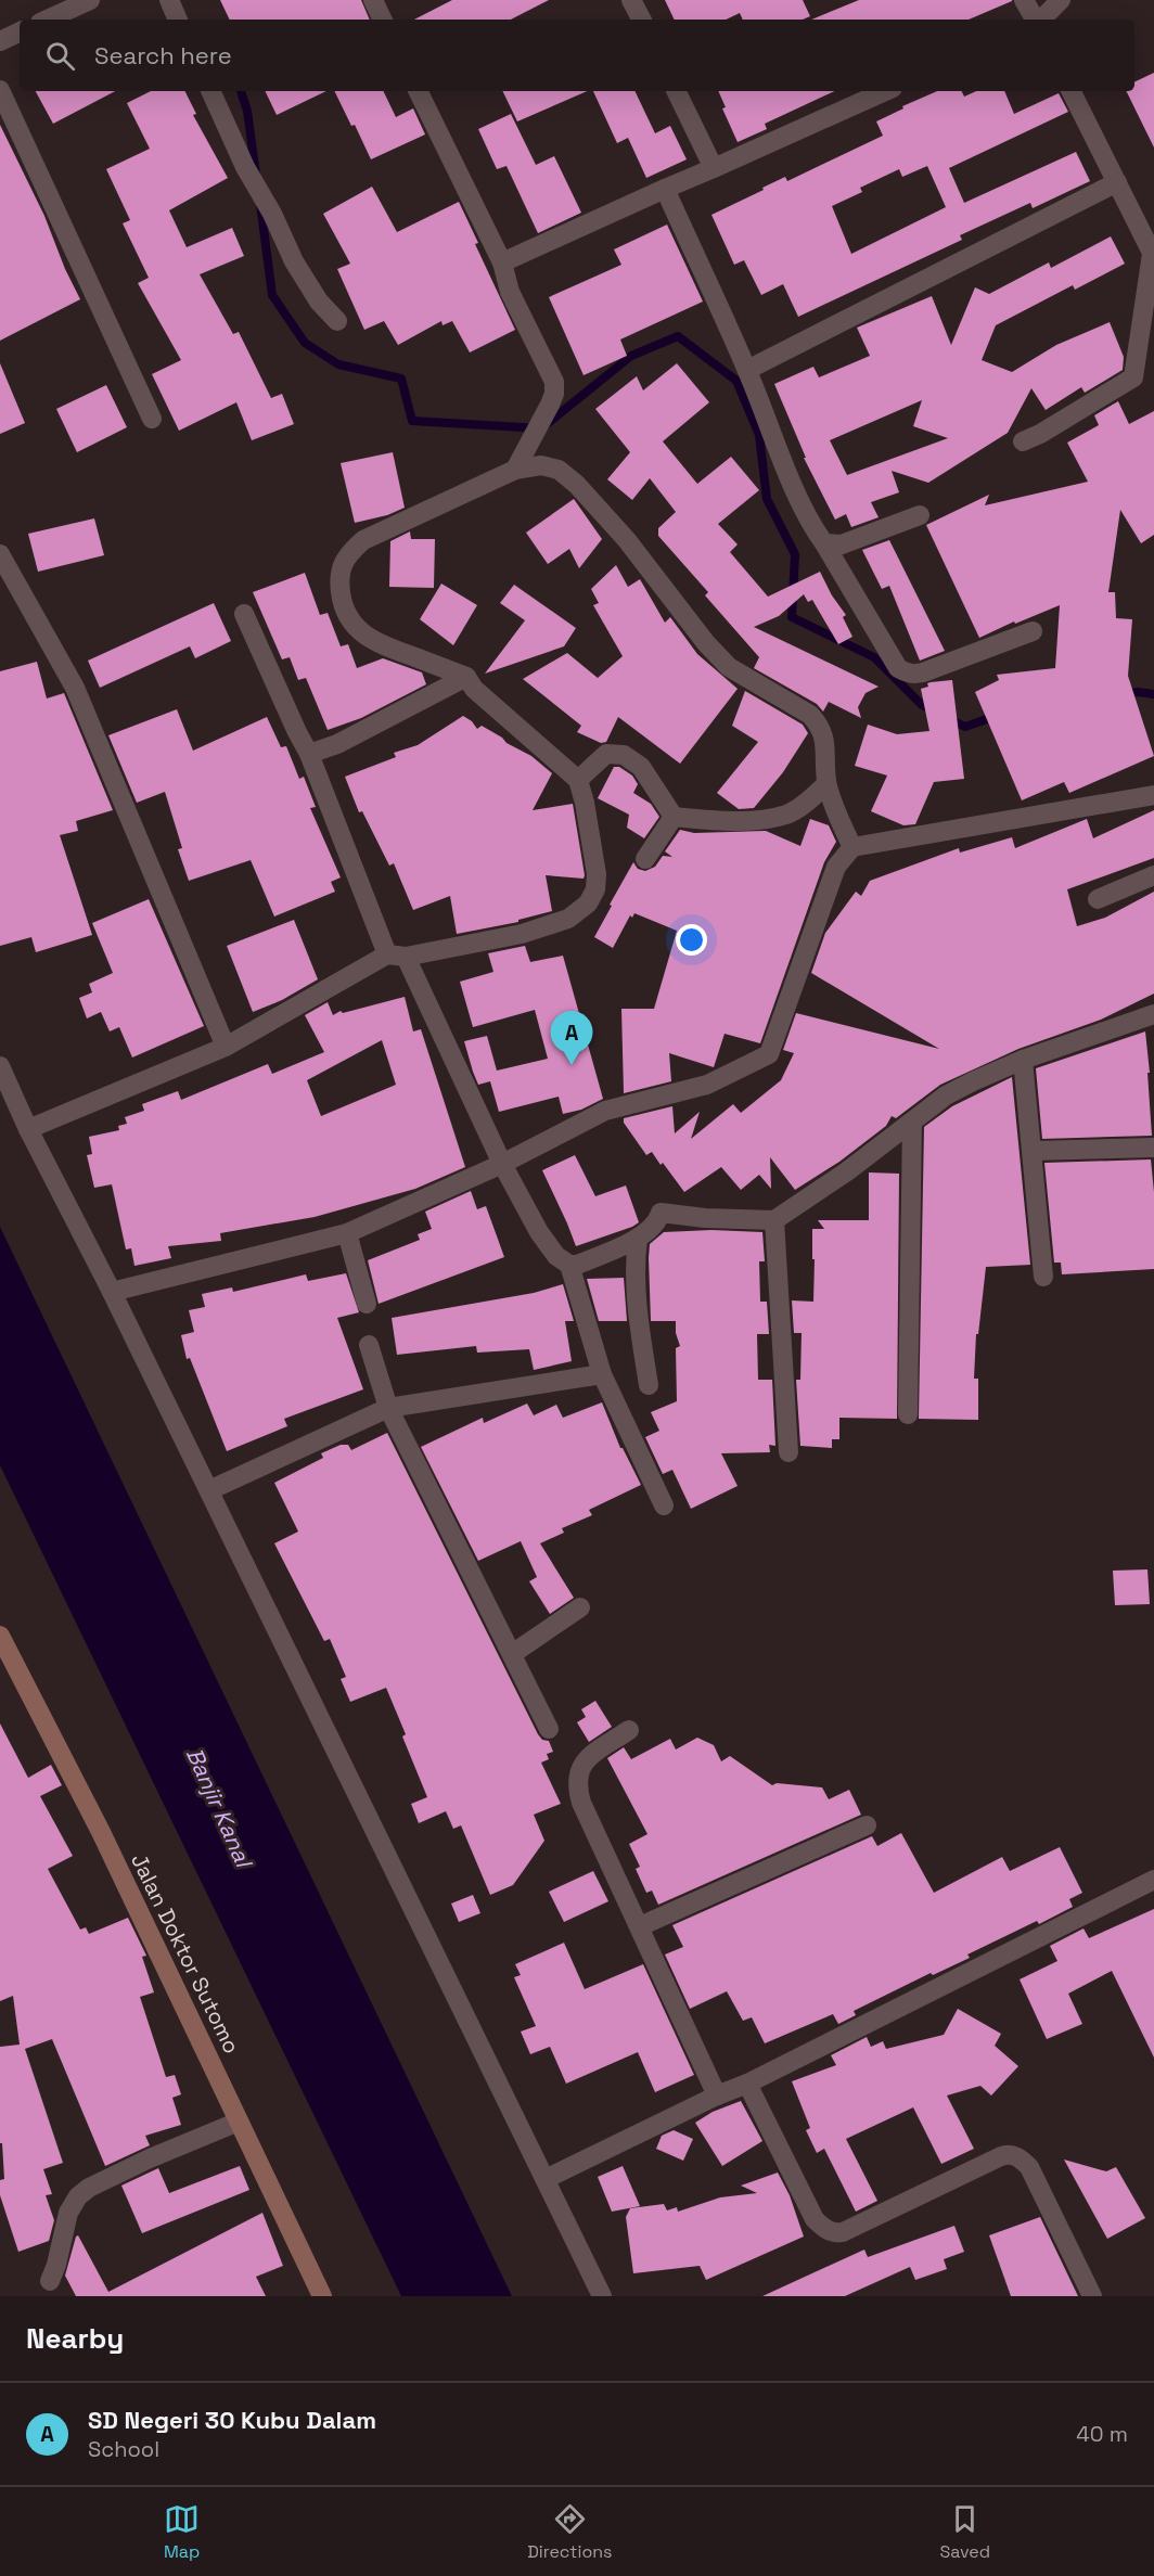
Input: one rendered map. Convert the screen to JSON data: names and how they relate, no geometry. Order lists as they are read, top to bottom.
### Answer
{
  "streets": {
    "street": ["Jalan Doktor Sutomo"]
  },
  "water": ["Banjir Kanal"],
  "page": {
    "search": "Search here",
    "pins": "A",
    "heading": "Nearby",
    "list": [
      {
        "mark": "A",
        "name": "SD Negeri 30 Kubu Dalam",
        "note": "School",
        "value": "40 m"
      }
    ],
    "nav": ["Map", "Directions", "Saved"]
  }
}
